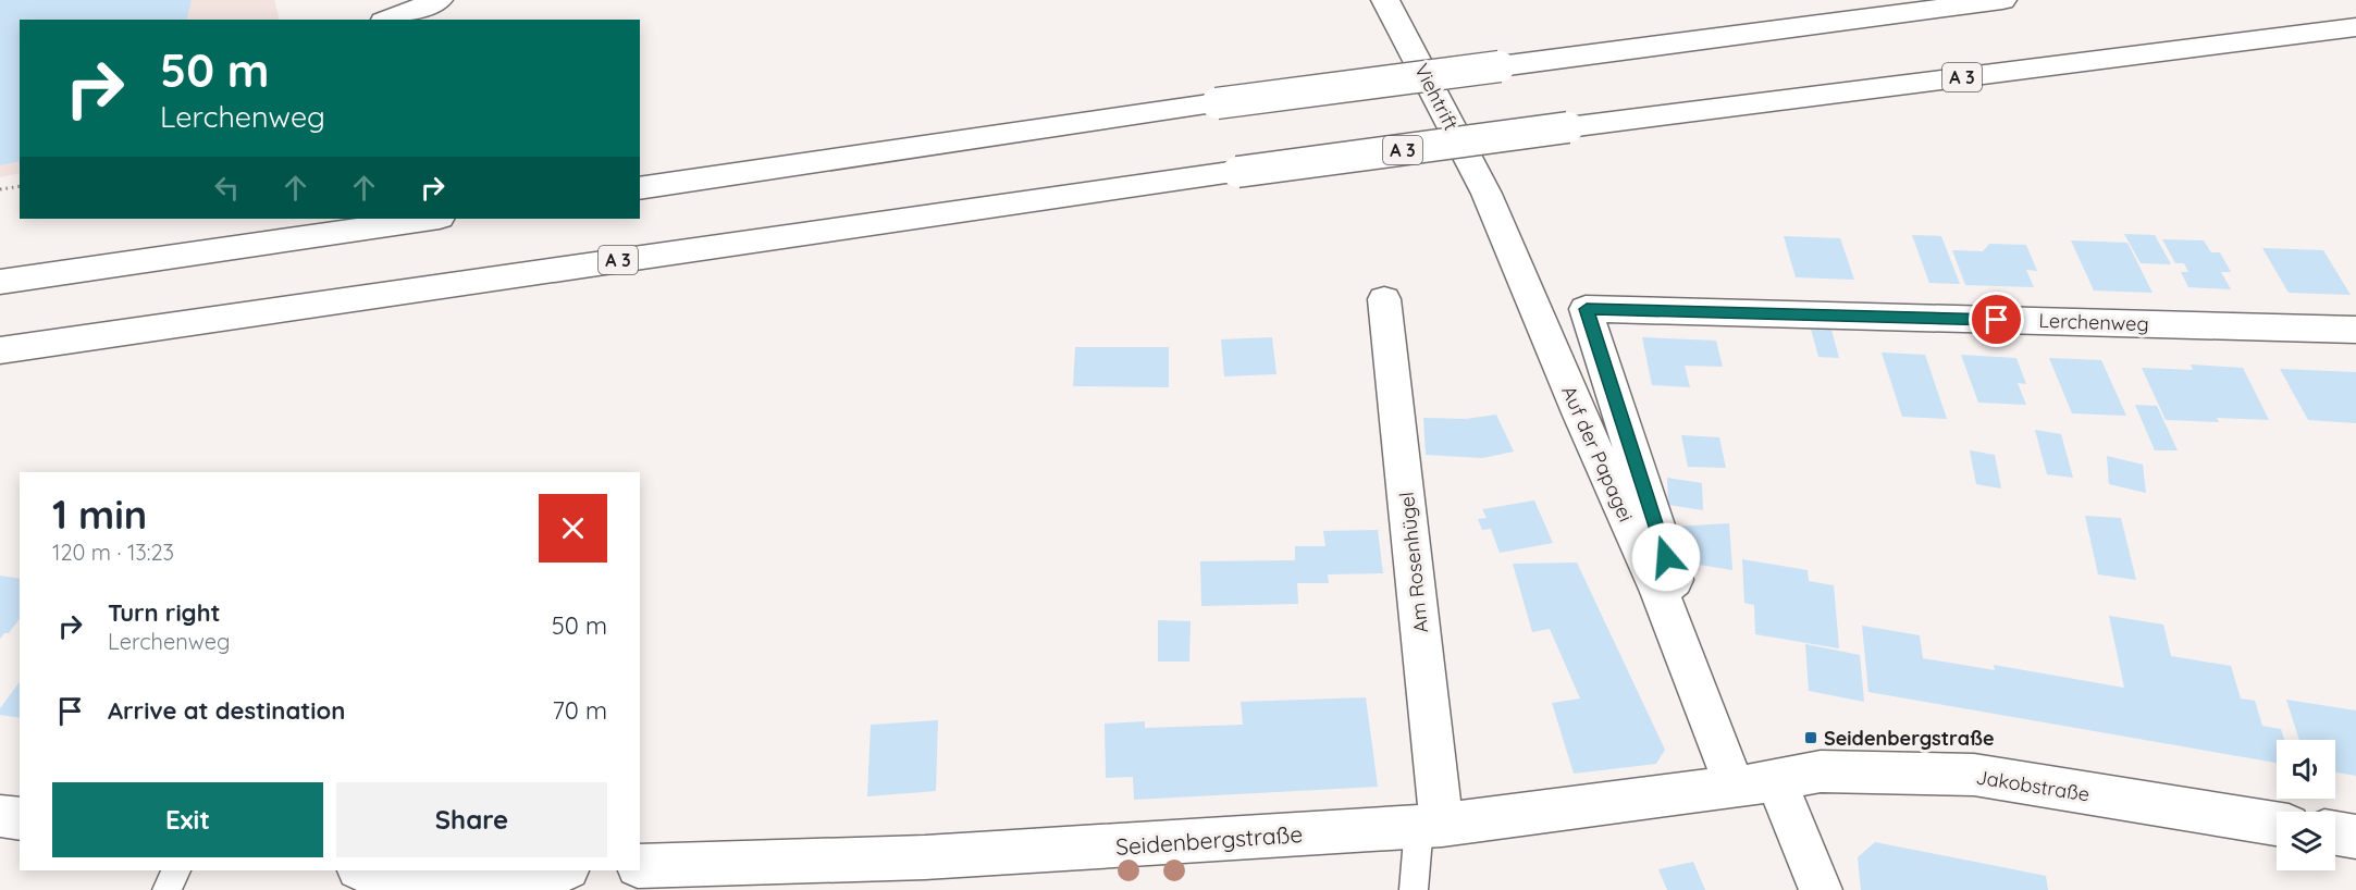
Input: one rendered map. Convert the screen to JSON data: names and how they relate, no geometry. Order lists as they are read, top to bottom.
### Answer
{
  "streets": {
    "main road": [
      "A 3",
      "Viehtrift",
      "Lerchenweg",
      "Auf der Papagei",
      "Am Rosenhügel",
      "Jakobstraße",
      "Seidenbergstraße"
    ]
  },
  "crossings": [
    ["Viehtrift", "Auf der Papagei"],
    ["Lerchenweg", "Auf der Papagei"],
    ["Auf der Papagei", "Seidenbergstraße"],
    ["Am Rosenhügel", "Seidenbergstraße"],
    ["Jakobstraße", "Seidenbergstraße"]
  ],
  "places": {
    "transit": ["Seidenbergstraße"]
  },
  "page": {
    "turn": ["50 m", "Lerchenweg"],
    "heading": ["1 min", "120 m · 13:23"],
    "list": [
      {
        "name": "Turn right",
        "note": "Lerchenweg",
        "value": "50 m"
      },
      {
        "name": "Arrive at destination",
        "value": "70 m"
      }
    ],
    "buttons": ["Exit", "Share"]
  }
}
